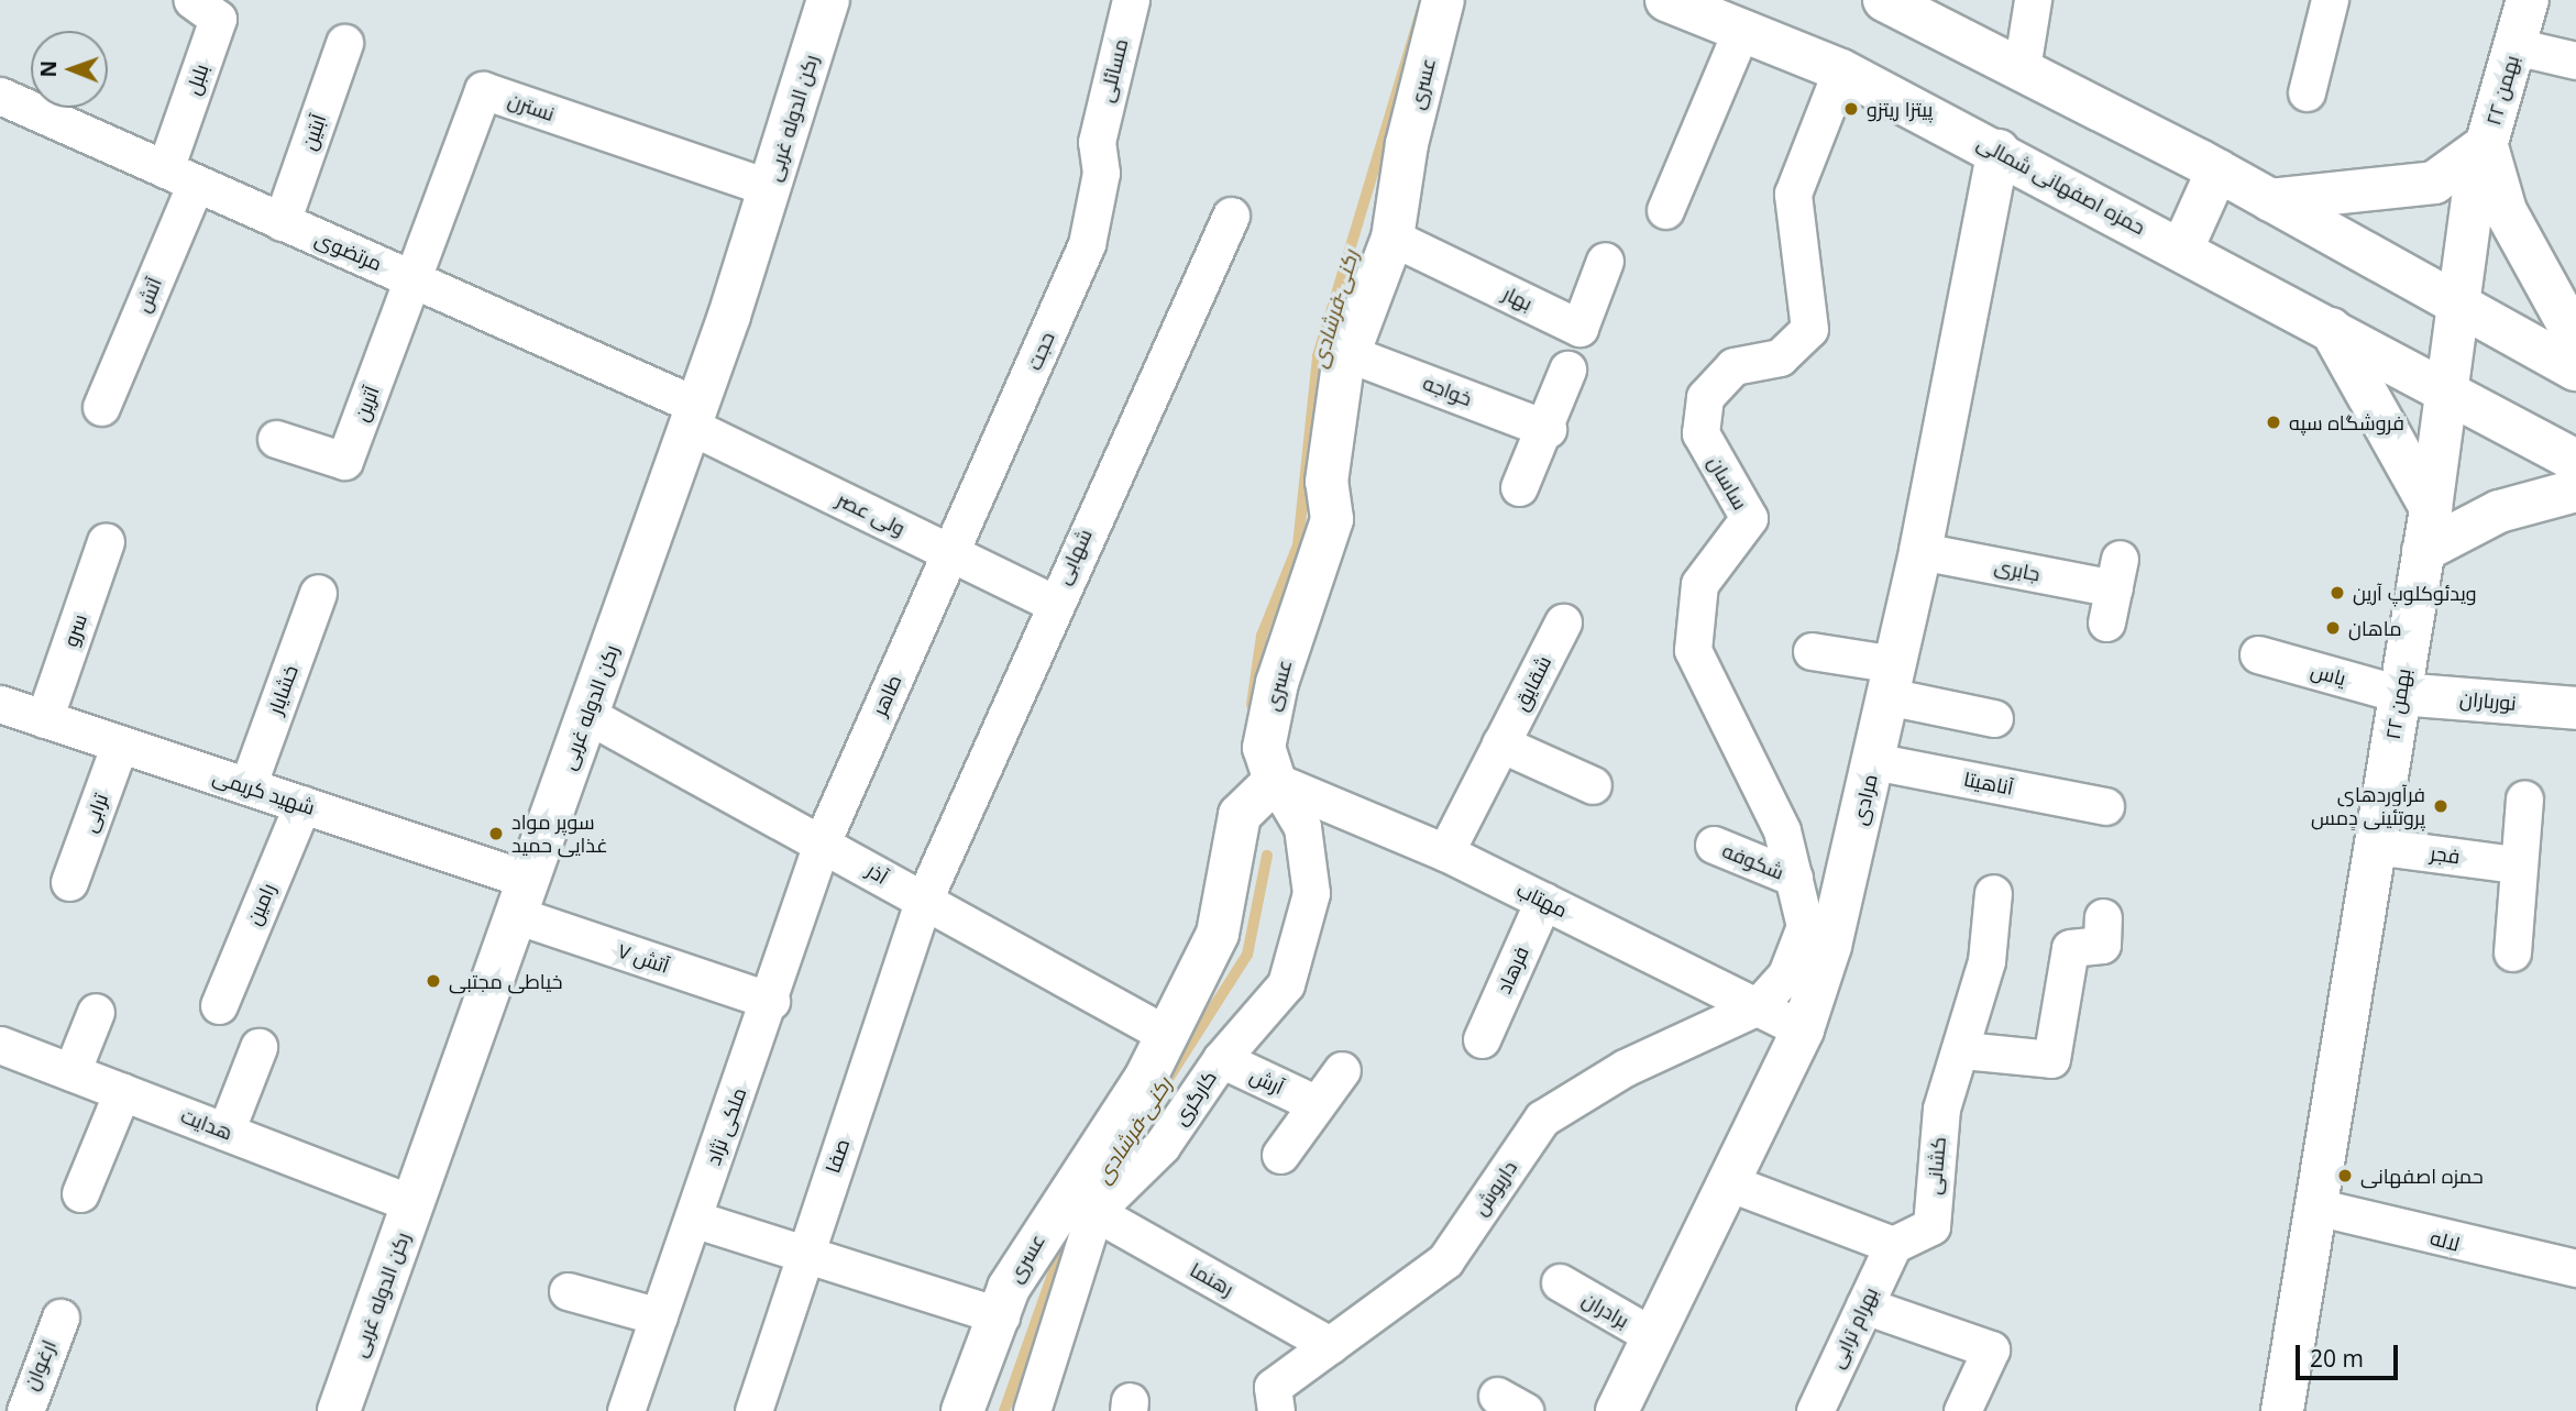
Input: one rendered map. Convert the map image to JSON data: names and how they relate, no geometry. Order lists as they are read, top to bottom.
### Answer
{
  "streets": {
    "main road": [
      "عسری",
      "۲۲ بهمن",
      "رکن الدوله غربی",
      "حمزه اصفهانی شمالی",
      "نورباران",
      "مرادی"
    ],
    "street": [
      "مسائلی",
      "بلبل",
      "نسترن",
      "آبتین",
      "مرتضوی",
      "آتش",
      "بهار",
      "حجت",
      "خواجه",
      "آترین",
      "ساسان",
      "ولی عصر",
      "شهابی",
      "جابری",
      "سرو",
      "یاس",
      "شقایق",
      "خشایار",
      "طاهر",
      "آناهیتا",
      "شهید کریمی",
      "ترابی",
      "فجر",
      "شکوفه",
      "آذر",
      "مهتاب",
      "رامین",
      "آتش ۷",
      "فرهاد",
      "آرش",
      "کارگری",
      "هدایت",
      "ملکی نژاد",
      "صفا",
      "کشانی",
      "داریوش",
      "لاله",
      "رهنما",
      "برادران",
      "بهرام ترابی",
      "ارغوان"
    ]
  },
  "crossings": [
    ["مسائلی", "حجت"],
    ["بلبل", "مرتضوی"],
    ["بلبل", "آتش"],
    ["عسری", "بهار"],
    ["عسری", "خواجه"],
    ["عسری", "آذر"],
    ["عسری", "مهتاب"],
    ["عسری", "کارگری"],
    ["۲۲ بهمن", "حمزه اصفهانی شمالی"],
    ["۲۲ بهمن", "یاس"],
    ["۲۲ بهمن", "نورباران"],
    ["۲۲ بهمن", "فجر"],
    ["۲۲ بهمن", "لاله"],
    ["نسترن", "رکن الدوله غربی"],
    ["نسترن", "مرتضوی"],
    ["نسترن", "آترین"],
    ["رکن الدوله غربی", "مرتضوی"],
    ["رکن الدوله غربی", "ولی عصر"],
    ["رکن الدوله غربی", "شهید کریمی"],
    ["رکن الدوله غربی", "آذر"],
    ["رکن الدوله غربی", "آتش ۷"],
    ["رکن الدوله غربی", "هدایت"],
    ["آبتین", "مرتضوی"],
    ["حمزه اصفهانی شمالی", "ساسان"],
    ["حمزه اصفهانی شمالی", "مرادی"],
    ["مرتضوی", "آتش"],
    ["مرتضوی", "آترین"],
    ["مرتضوی", "ولی عصر"],
    ["حجت", "ولی عصر"],
    ["حجت", "طاهر"],
    ["ساسان", "شکوفه"],
    ["ساسان", "مهتاب"],
    ["ساسان", "داریوش"],
    ["ولی عصر", "شهابی"],
    ["ولی عصر", "طاهر"],
    ["شهابی", "آذر"],
    ["شهابی", "صفا"],
    ["جابری", "مرادی"],
    ["سرو", "شهید کریمی"],
    ["یاس", "نورباران"],
    ["شقایق", "مهتاب"],
    ["خشایار", "شهید کریمی"],
    ["طاهر", "آذر"],
    ["طاهر", "ملکی نژاد"],
    ["آناهیتا", "مرادی"],
    ["شهید کریمی", "ترابی"],
    ["شهید کریمی", "رامین"],
    ["شهید کریمی", "آتش ۷"],
    ["مرادی", "مهتاب"],
    ["مرادی", "برادران"],
    ["آذر", "ملکی نژاد"],
    ["آذر", "صفا"],
    ["مهتاب", "فرهاد"],
    ["مهتاب", "کارگری"],
    ["مهتاب", "داریوش"],
    ["آتش ۷", "ملکی نژاد"],
    ["آرش", "کارگری"],
    ["کارگری", "رهنما"],
    ["کشانی", "بهرام ترابی"],
    ["داریوش", "رهنما"]
  ],
  "water": ["رکنی-فرشادی"],
  "places": [
    "پیتزا ریتزو",
    "فروشگاه سپه",
    "ویدئوکلوپ آرین",
    "ماهان",
    "فرآوردهای پروتئینی دٍمس",
    "سوپر مواد غذایی حمید",
    "خیاطی مجتبی",
    "حمزه اصفهانی"
  ],
  "scale_bar": "20 m",
  "north": "left"
}
